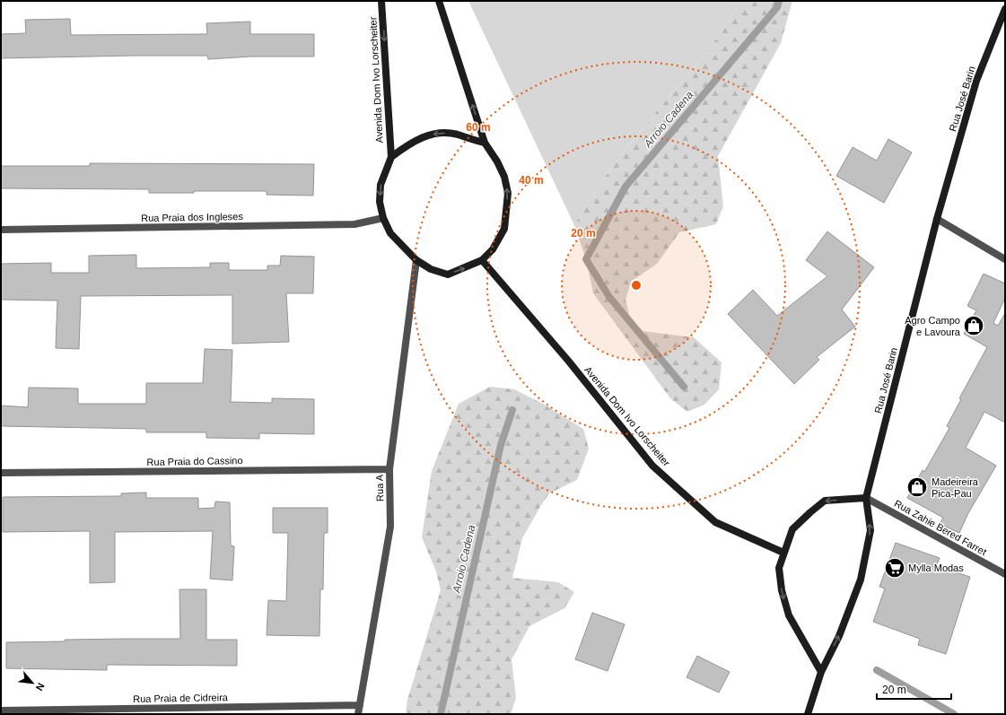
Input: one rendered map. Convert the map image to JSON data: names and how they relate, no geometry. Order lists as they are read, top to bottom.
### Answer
{
  "streets": {
    "main road": ["Avenida Dom Ivo Lorscheiter", "Rua José Barin"],
    "street": [
      "Rua Praia dos Ingleses",
      "Rua Praia do Cassino",
      "Rua A",
      "Rua Zahie Bered Farret",
      "Rua Praia de Cidreira"
    ]
  },
  "crossings": [
    ["Avenida Dom Ivo Lorscheiter", "Rua Praia dos Ingleses"],
    ["Avenida Dom Ivo Lorscheiter", "Rua A"],
    ["Rua José Barin", "Rua Zahie Bered Farret"],
    ["Rua Praia do Cassino", "Rua A"],
    ["Rua A", "Rua Praia de Cidreira"]
  ],
  "water": ["Arroio Cadena"],
  "places": {
    "shop": ["Agro Campo e Lavoura", "Madeireira Pica-Pau"],
    "supermarket": ["Mylla Modas"]
  },
  "scale_bar": "20 m",
  "north": "bottom right",
  "rings": ["60 m", "40 m", "20 m"]
}
